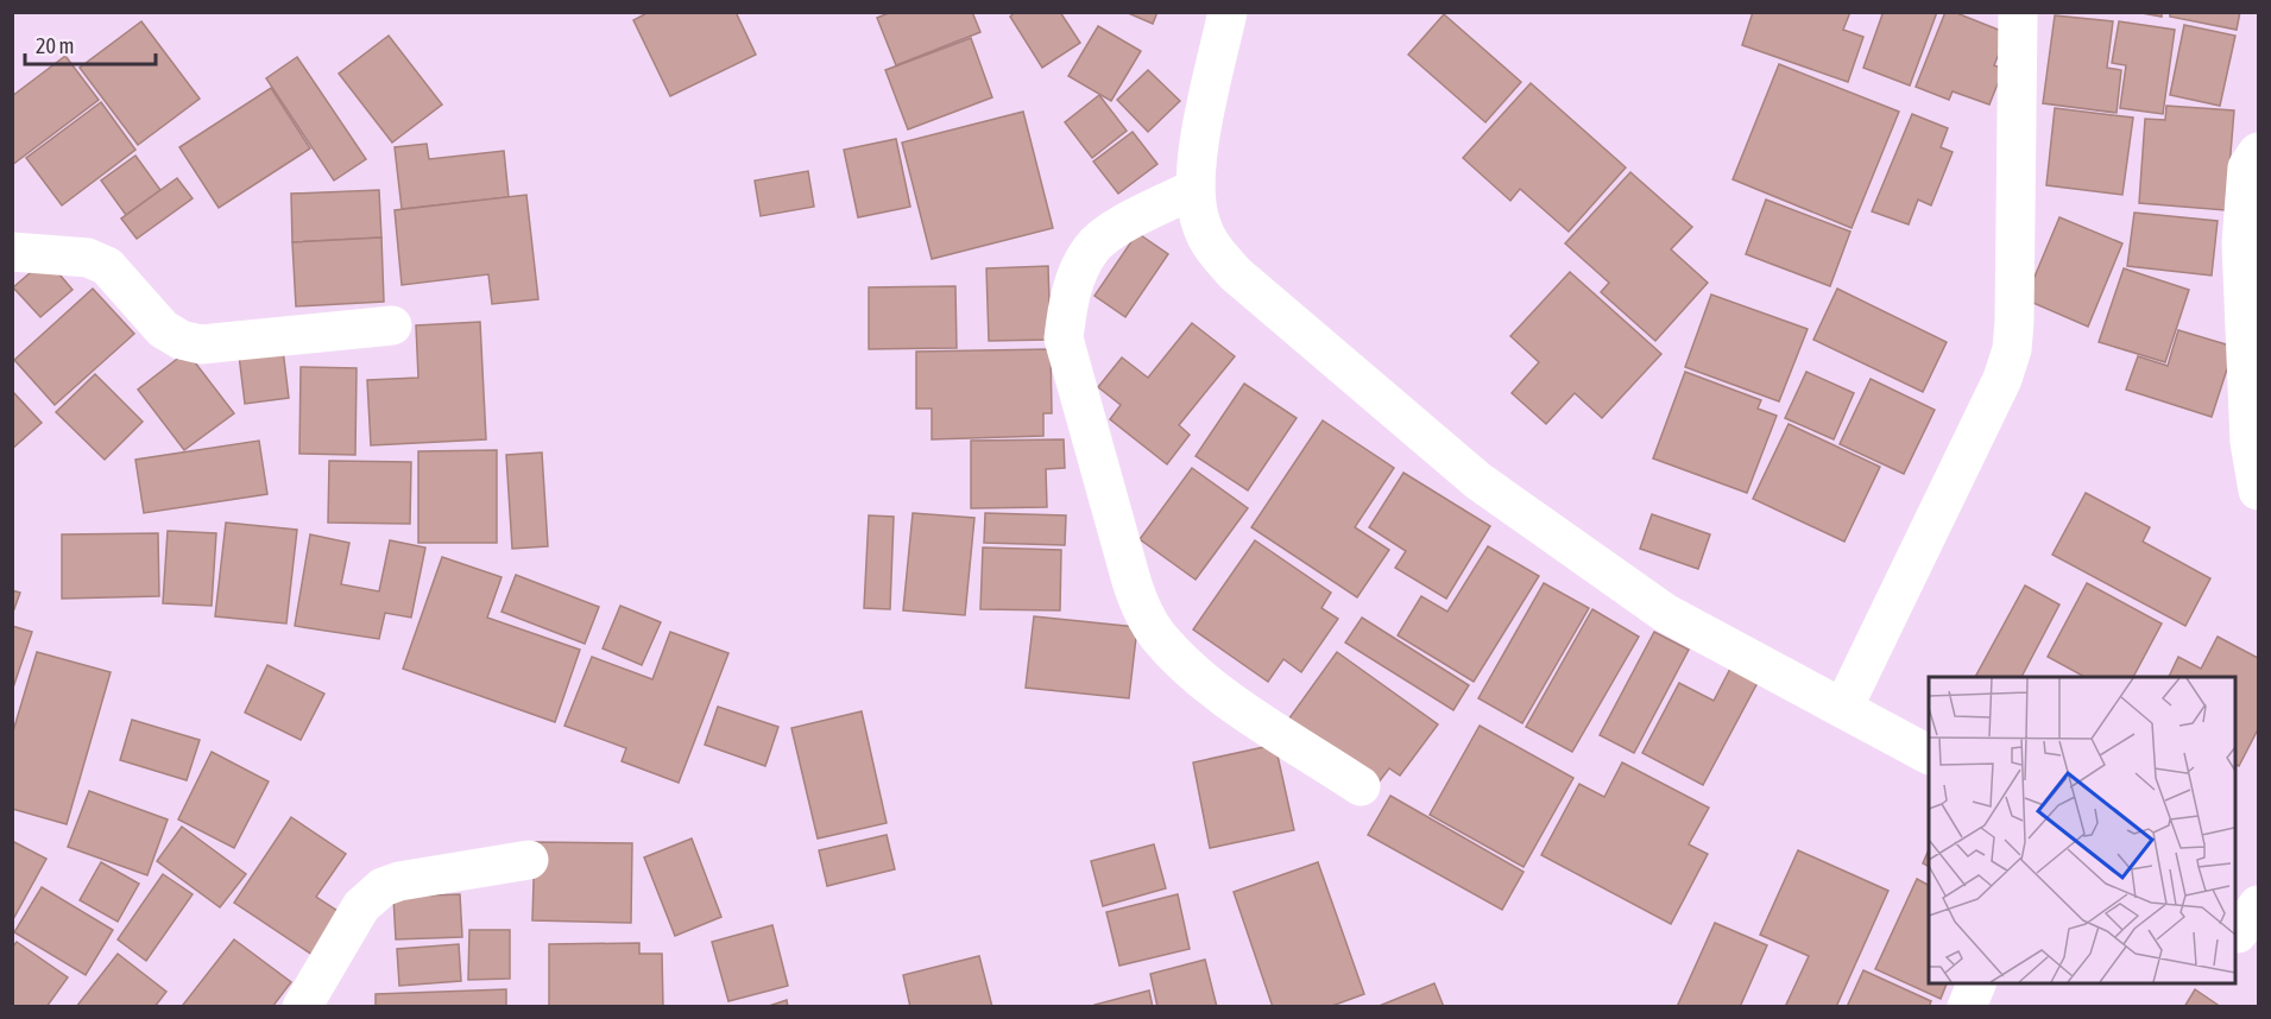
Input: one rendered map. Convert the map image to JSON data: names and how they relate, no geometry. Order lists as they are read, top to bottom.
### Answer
{
  "scale_bar": "20 m"
}
